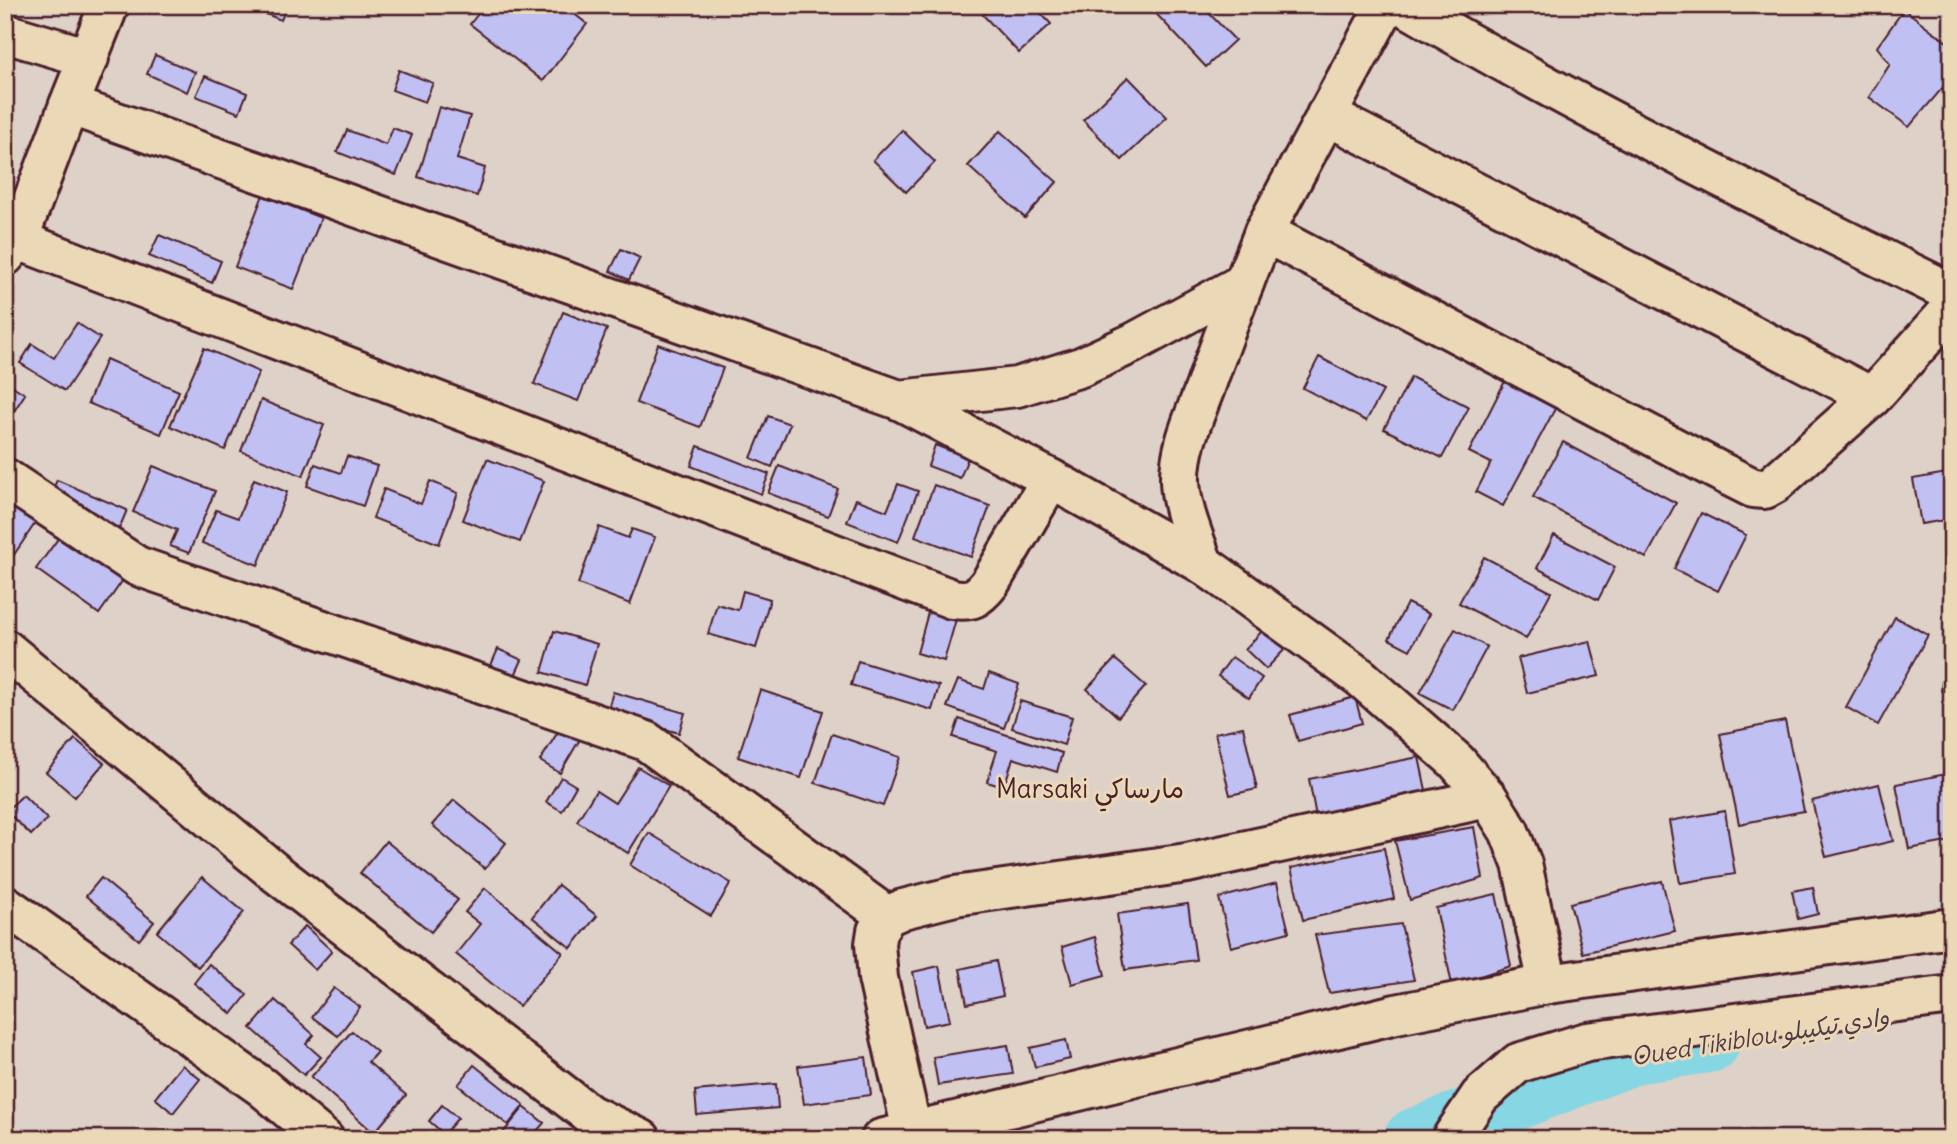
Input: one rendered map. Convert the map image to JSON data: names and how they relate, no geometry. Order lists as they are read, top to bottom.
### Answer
{
  "districts": ["Marsaki مارساكي"],
  "water": ["Oued Tikiblou وادي تيكيبلو"]
}
